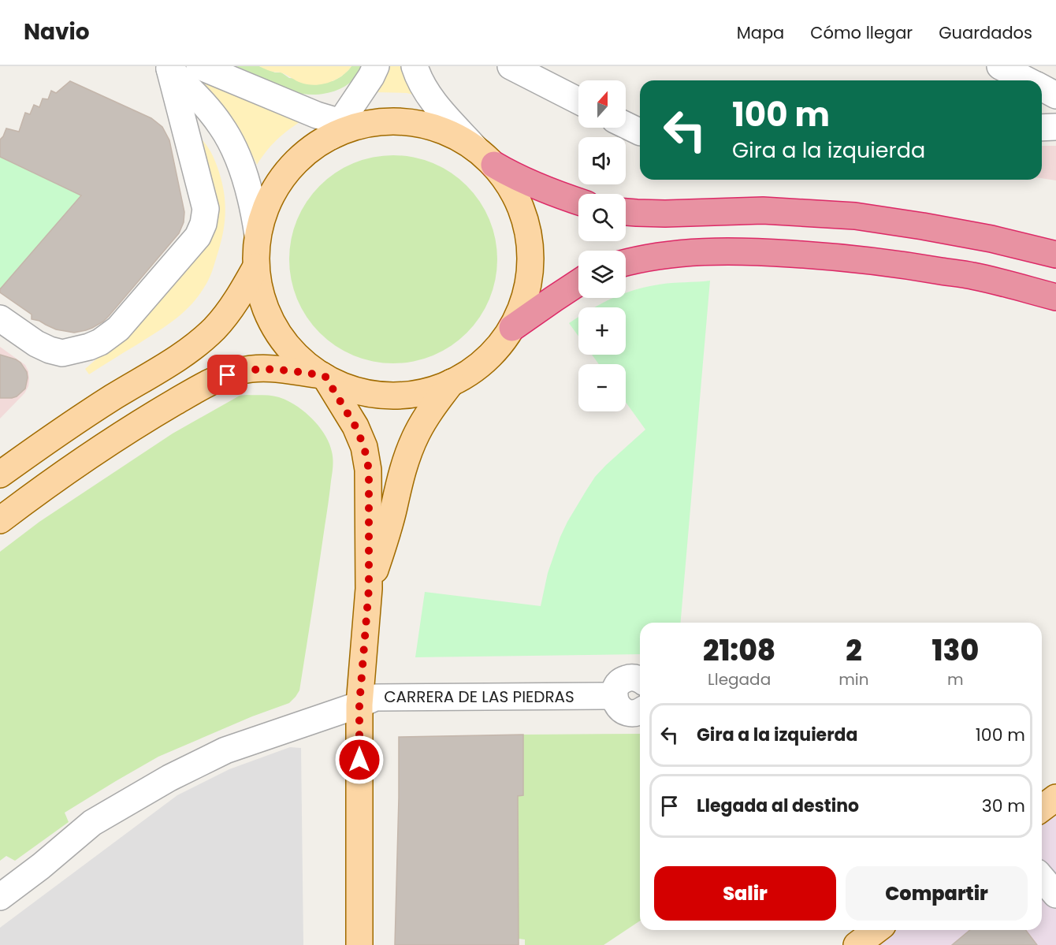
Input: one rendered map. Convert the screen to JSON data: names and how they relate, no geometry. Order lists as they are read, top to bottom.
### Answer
{
  "streets": {
    "street": ["CARRERA DE LAS PIEDRAS"]
  },
  "north": "top",
  "page": {
    "header": "Navio",
    "nav": ["Mapa", "Cómo llegar", "Guardados"],
    "map_buttons": ["+", "−"],
    "turn": ["100 m", "Gira a la izquierda"],
    "eta": [
      "21:08",
      "Llegada",
      "2",
      "min",
      "130",
      "m"
    ],
    "list": [
      {
        "name": "Gira a la izquierda",
        "value": "100 m"
      },
      {
        "name": "Llegada al destino",
        "value": "30 m"
      }
    ],
    "buttons": ["Salir", "Compartir"]
  }
}
